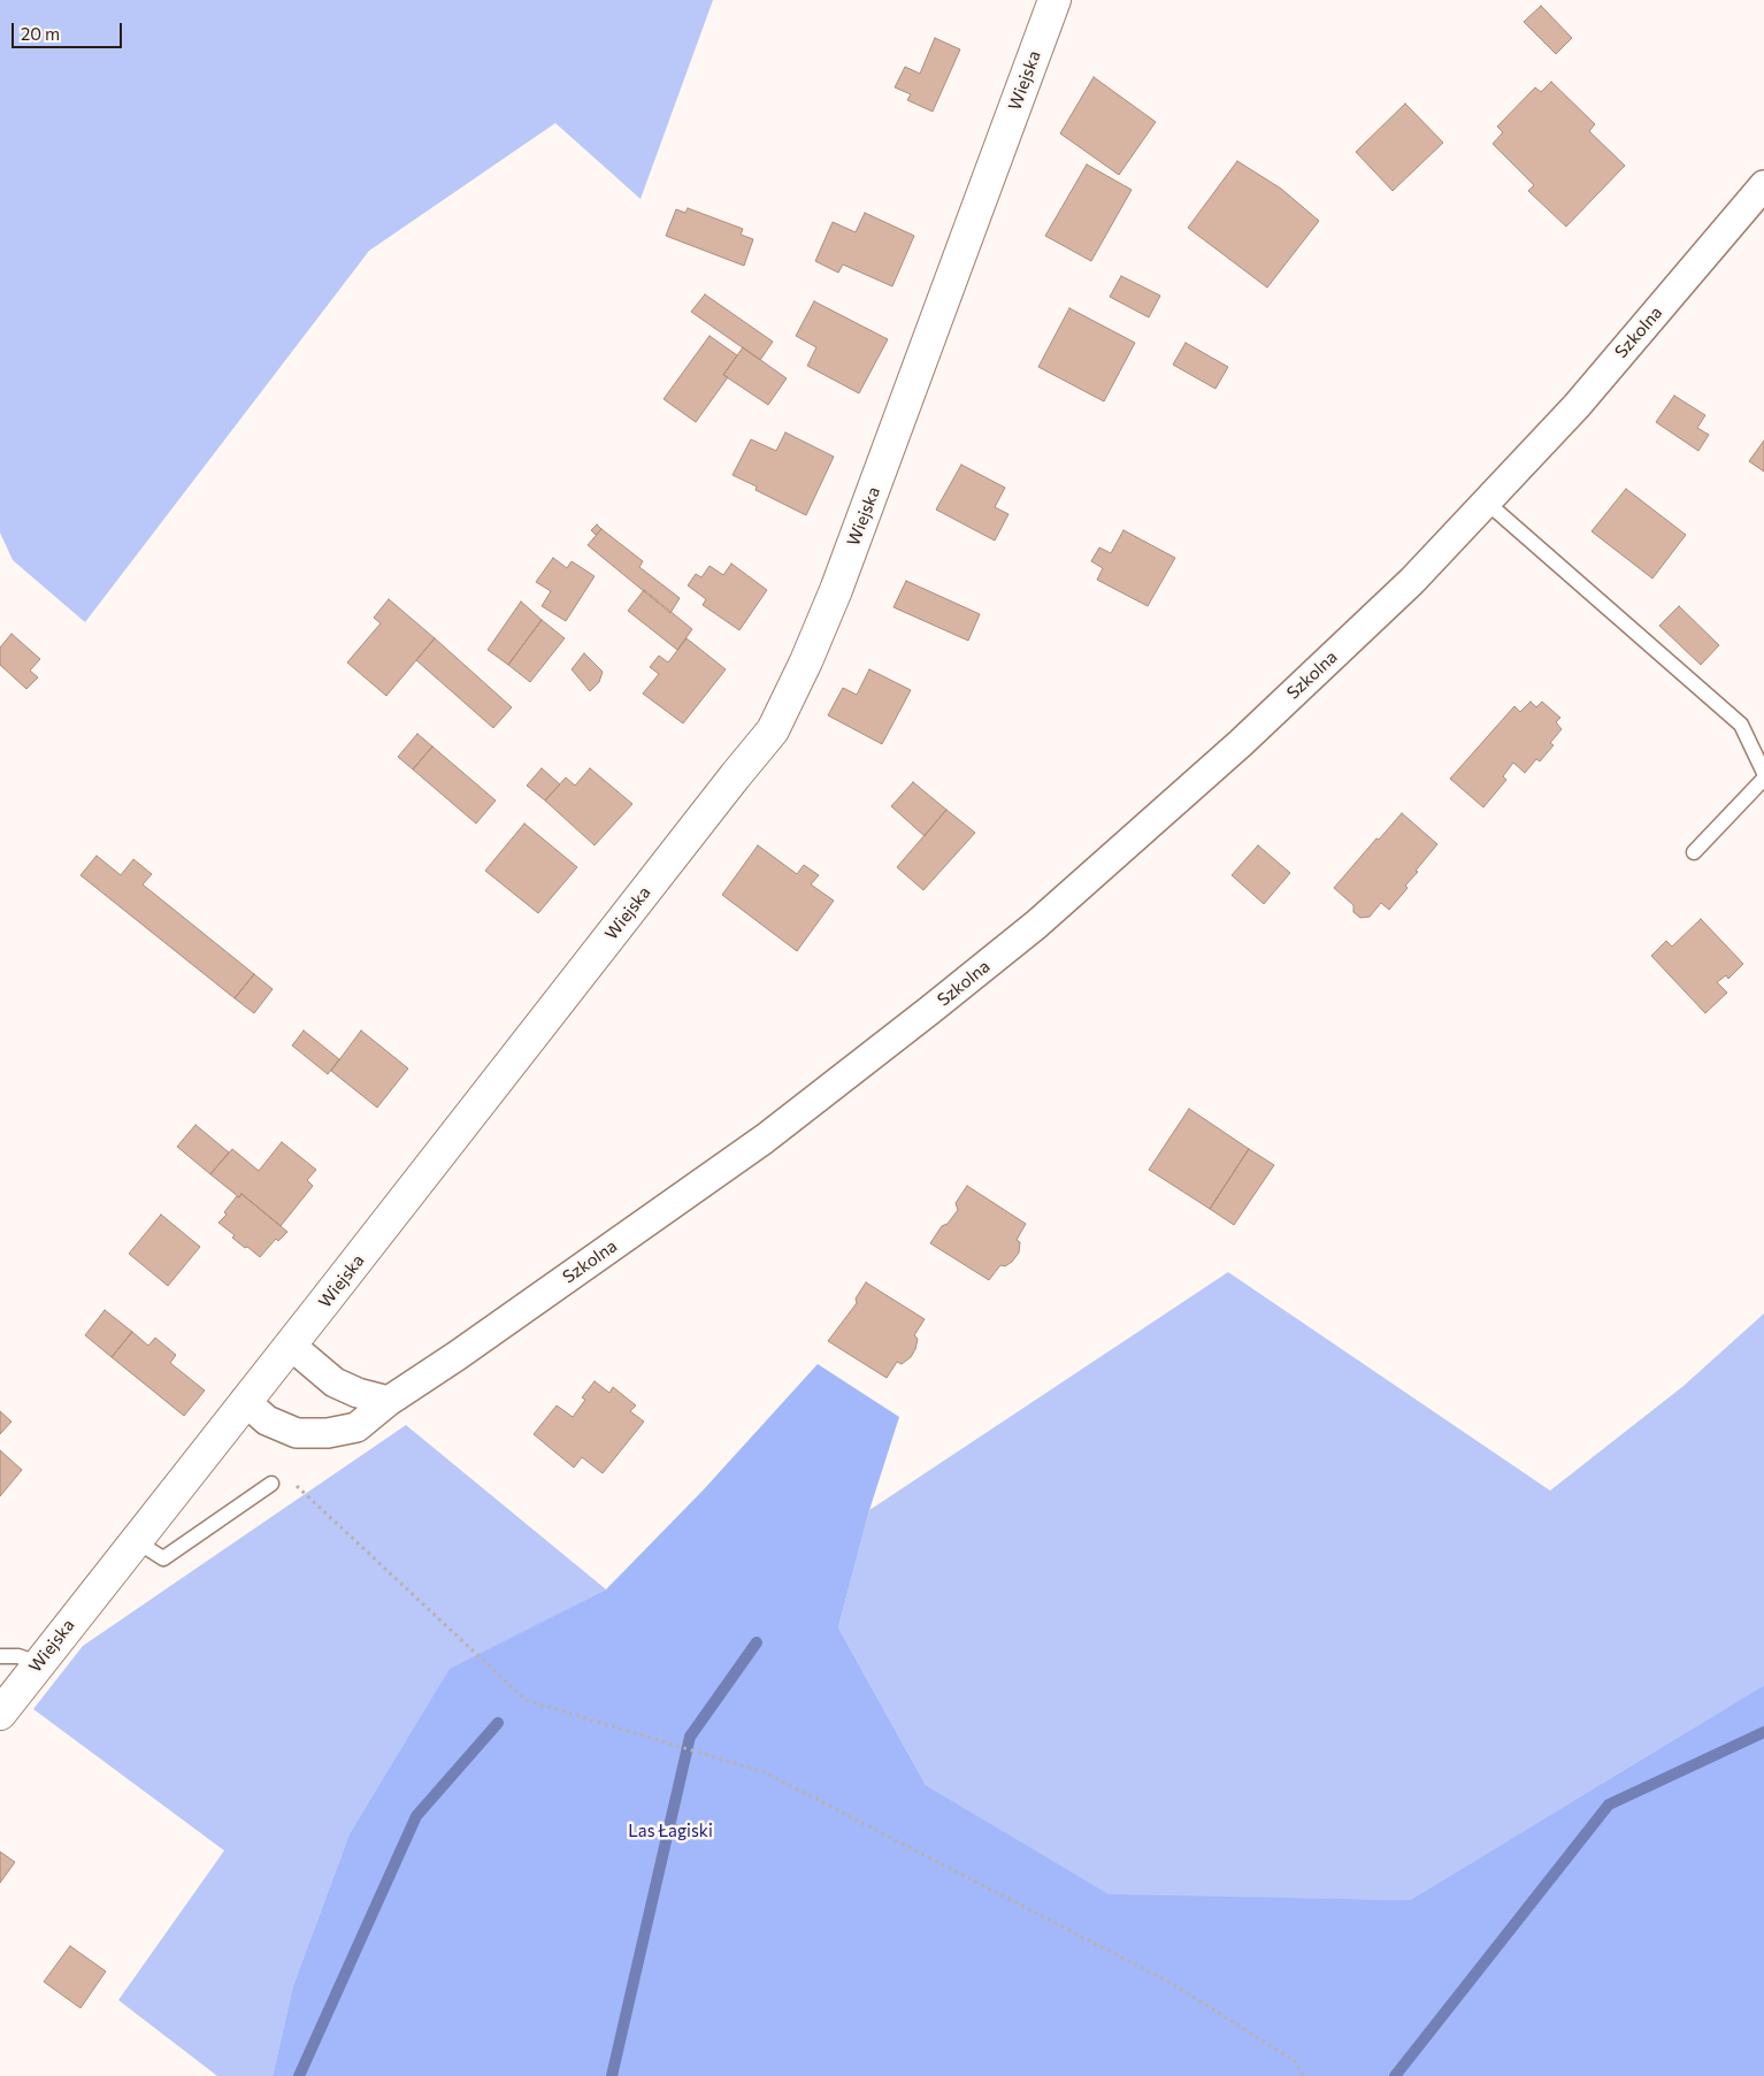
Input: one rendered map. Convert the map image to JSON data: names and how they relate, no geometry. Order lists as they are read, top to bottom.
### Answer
{
  "streets": {
    "street": ["Wiejska", "Szkolna"]
  },
  "crossings": [
    ["Wiejska", "Szkolna"]
  ],
  "parks": ["Las Łagiski"],
  "scale_bar": "20 m"
}
